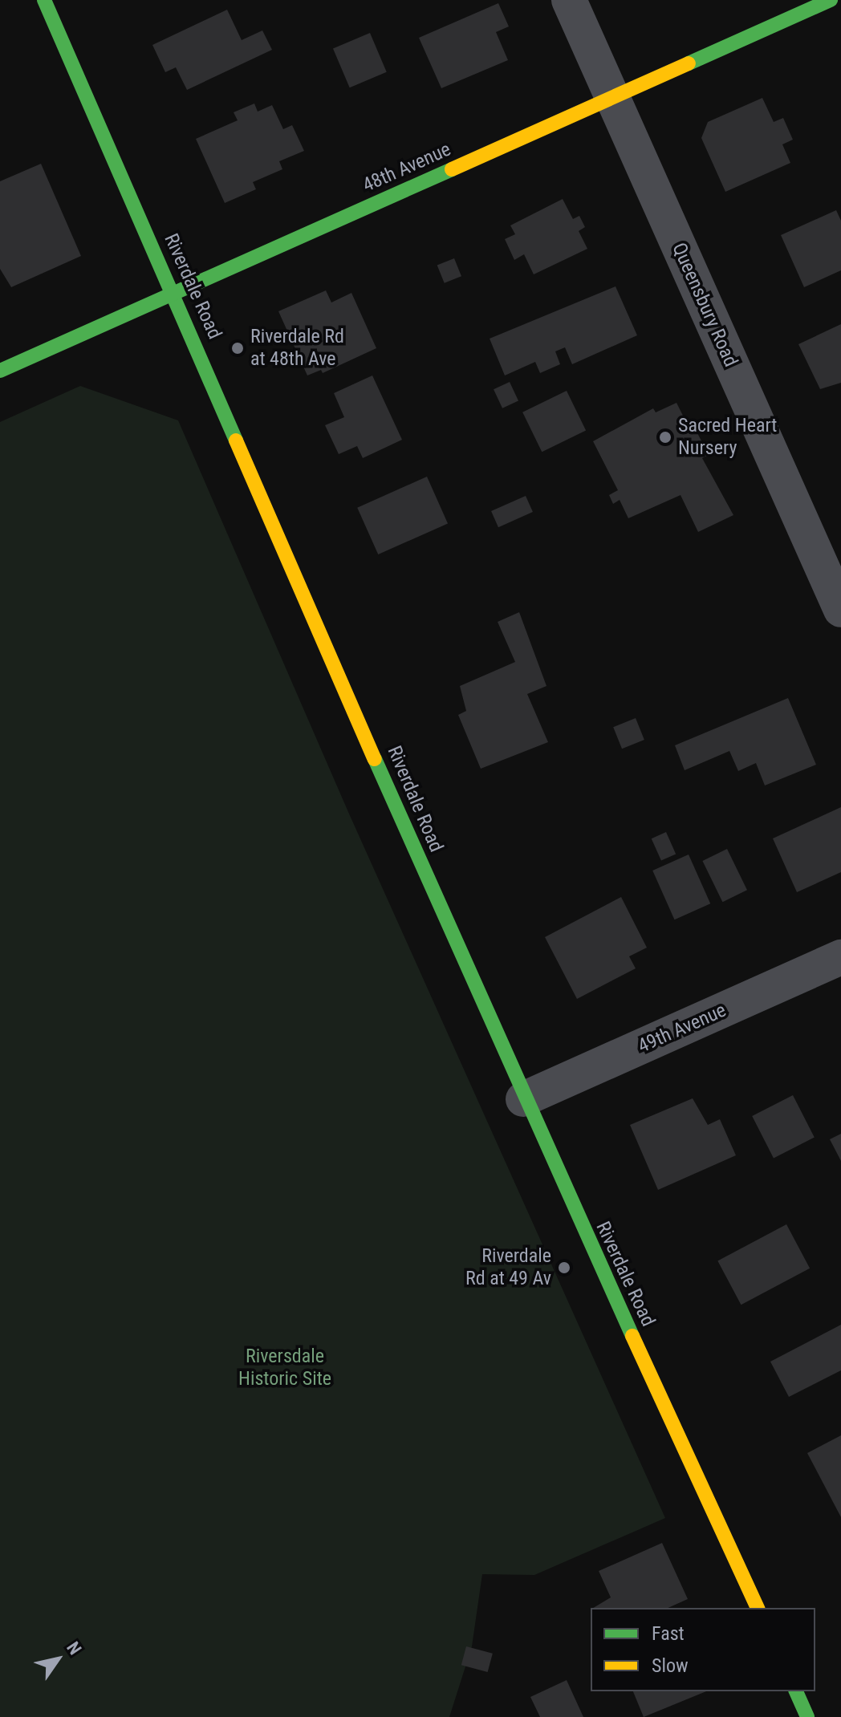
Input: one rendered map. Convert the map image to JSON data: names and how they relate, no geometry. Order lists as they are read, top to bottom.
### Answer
{
  "streets": {
    "street": [
      "48th Avenue",
      "Riverdale Road",
      "Queensbury Road",
      "49th Avenue"
    ]
  },
  "crossings": [
    ["48th Avenue", "Riverdale Road"],
    ["48th Avenue", "Queensbury Road"],
    ["Riverdale Road", "49th Avenue"]
  ],
  "parks": ["Riversdale Historic Site"],
  "places": ["Riverdale Rd at 48th Ave", "Sacred Heart Nursery", "Riverdale Rd at 49 Av"],
  "legend": ["Fast", "Slow"],
  "north": "top right"
}
